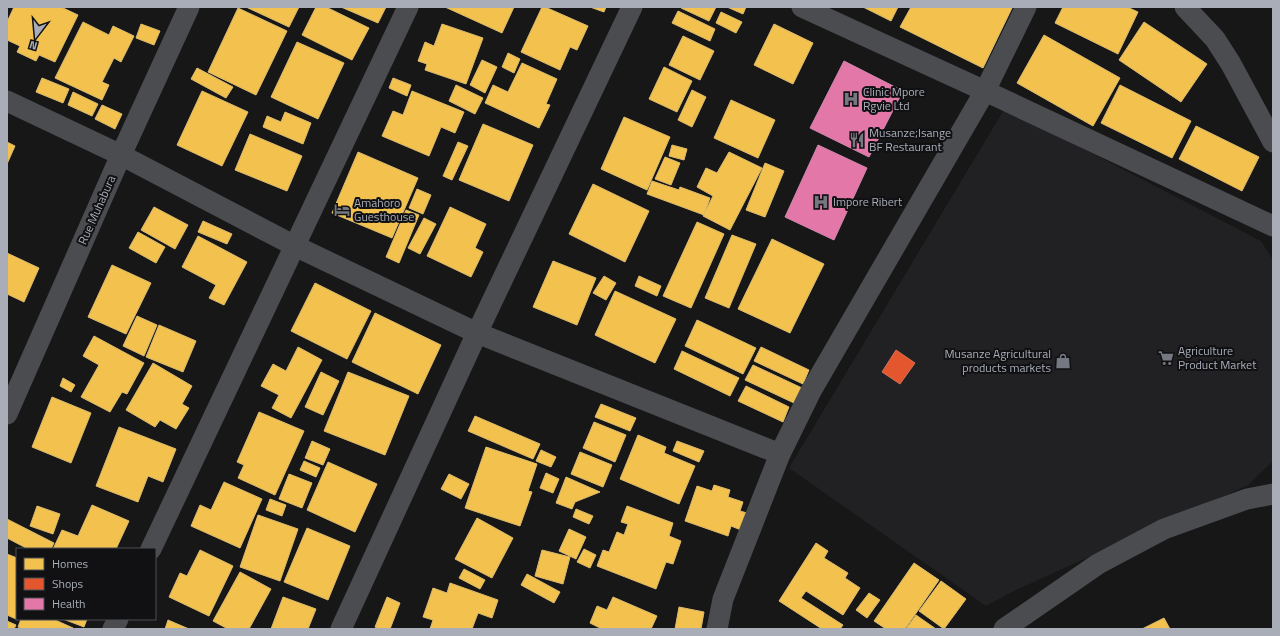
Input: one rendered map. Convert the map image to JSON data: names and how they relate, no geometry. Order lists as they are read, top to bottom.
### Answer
{
  "streets": {
    "street": ["Rue Muhabura"]
  },
  "places": {
    "hospital": ["Clinic Mpore Rgvie Ltd", "Impore Ribert"],
    "restaurant": ["Musanze;Isange BF Restaurant"],
    "hotel": ["Amahoro Guesthouse"],
    "supermarket": ["Agriculture Product Market"],
    "shop": ["Musanze Agricultural products markets"]
  },
  "legend": ["Homes", "Shops", "Health"],
  "north": "bottom"
}
